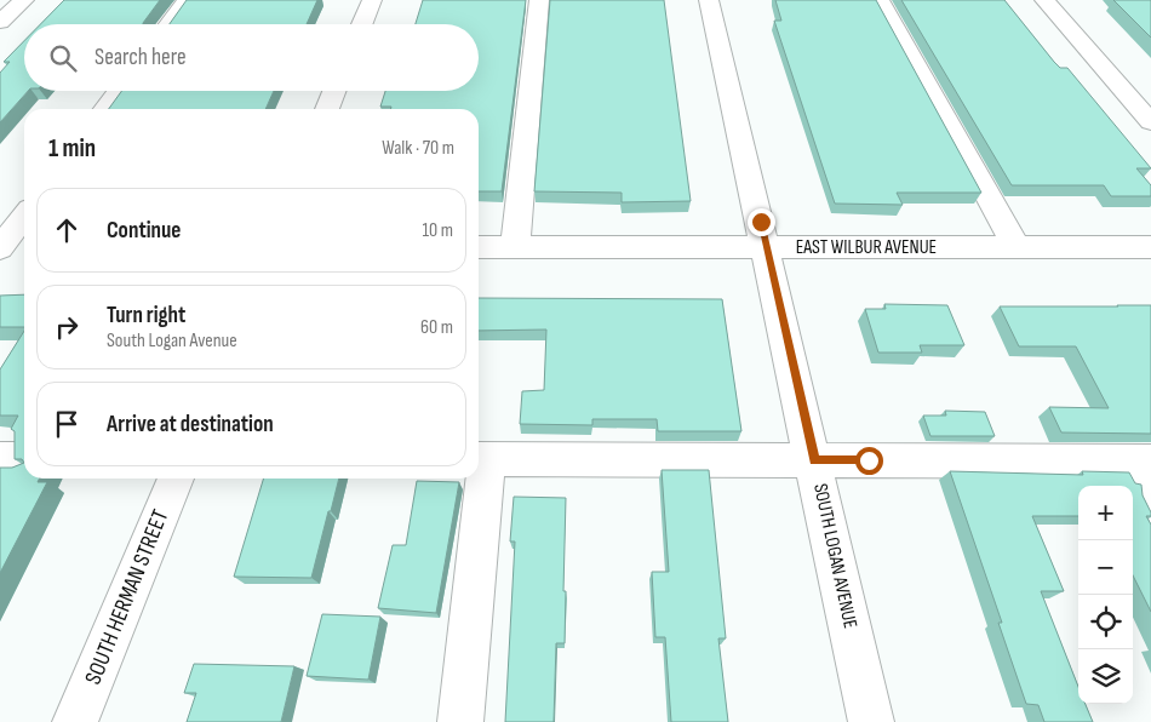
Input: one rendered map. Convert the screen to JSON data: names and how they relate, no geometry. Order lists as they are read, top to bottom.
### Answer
{
  "streets": {
    "street": ["EAST WILBUR AVENUE", "SOUTH LOGAN AVENUE", "SOUTH HERMAN STREET"]
  },
  "crossings": [
    ["EAST WILBUR AVENUE", "SOUTH LOGAN AVENUE"]
  ],
  "page": {
    "search": "Search here",
    "heading": ["1 min", "Walk · 70 m"],
    "list": [
      ["Continue", "10 m"],
      ["Turn right", "South Logan Avenue", "60 m"],
      "Arrive at destination"
    ],
    "map_buttons": ["+", "−"]
  }
}
